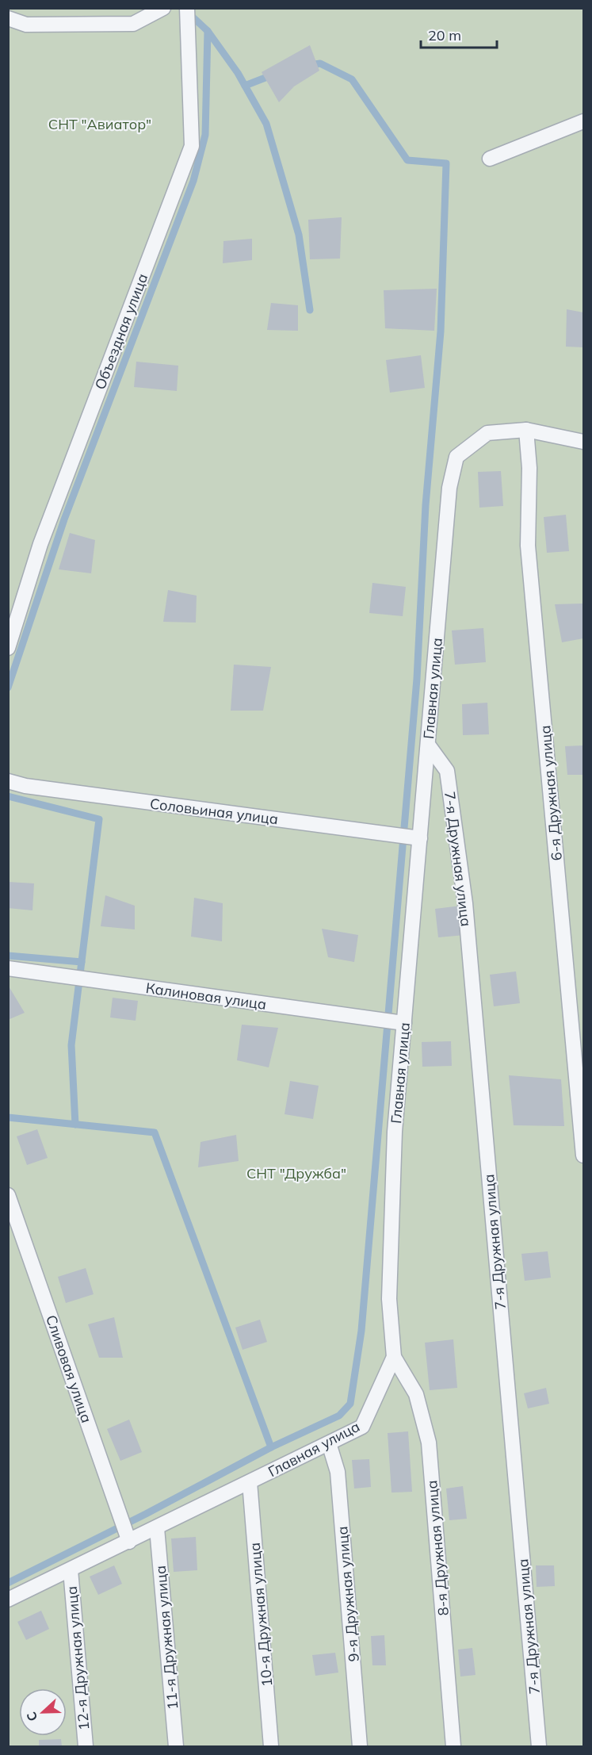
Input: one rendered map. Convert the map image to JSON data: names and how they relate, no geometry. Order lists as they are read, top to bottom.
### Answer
{
  "streets": {
    "lane": [
      "Объездная улица",
      "Главная улица",
      "6-я Дружная улица",
      "Соловьиная улица",
      "7-я Дружная улица",
      "Калиновая улица",
      "Сливовая улица",
      "8-я Дружная улица",
      "9-я Дружная улица",
      "10-я Дружная улица",
      "11-я Дружная улица",
      "12-я Дружная улица"
    ]
  },
  "crossings": [
    ["Главная улица", "6-я Дружная улица"],
    ["Главная улица", "Соловьиная улица"],
    ["Главная улица", "7-я Дружная улица"],
    ["Главная улица", "Калиновая улица"],
    ["Главная улица", "Сливовая улица"],
    ["Главная улица", "8-я Дружная улица"],
    ["Главная улица", "9-я Дружная улица"],
    ["Главная улица", "10-я Дружная улица"],
    ["Главная улица", "11-я Дружная улица"],
    ["Главная улица", "12-я Дружная улица"]
  ],
  "parks": ["СНТ \"Авиатор\"", "СНТ \"Дружба\""],
  "scale_bar": "20 m",
  "north": "left"
}
